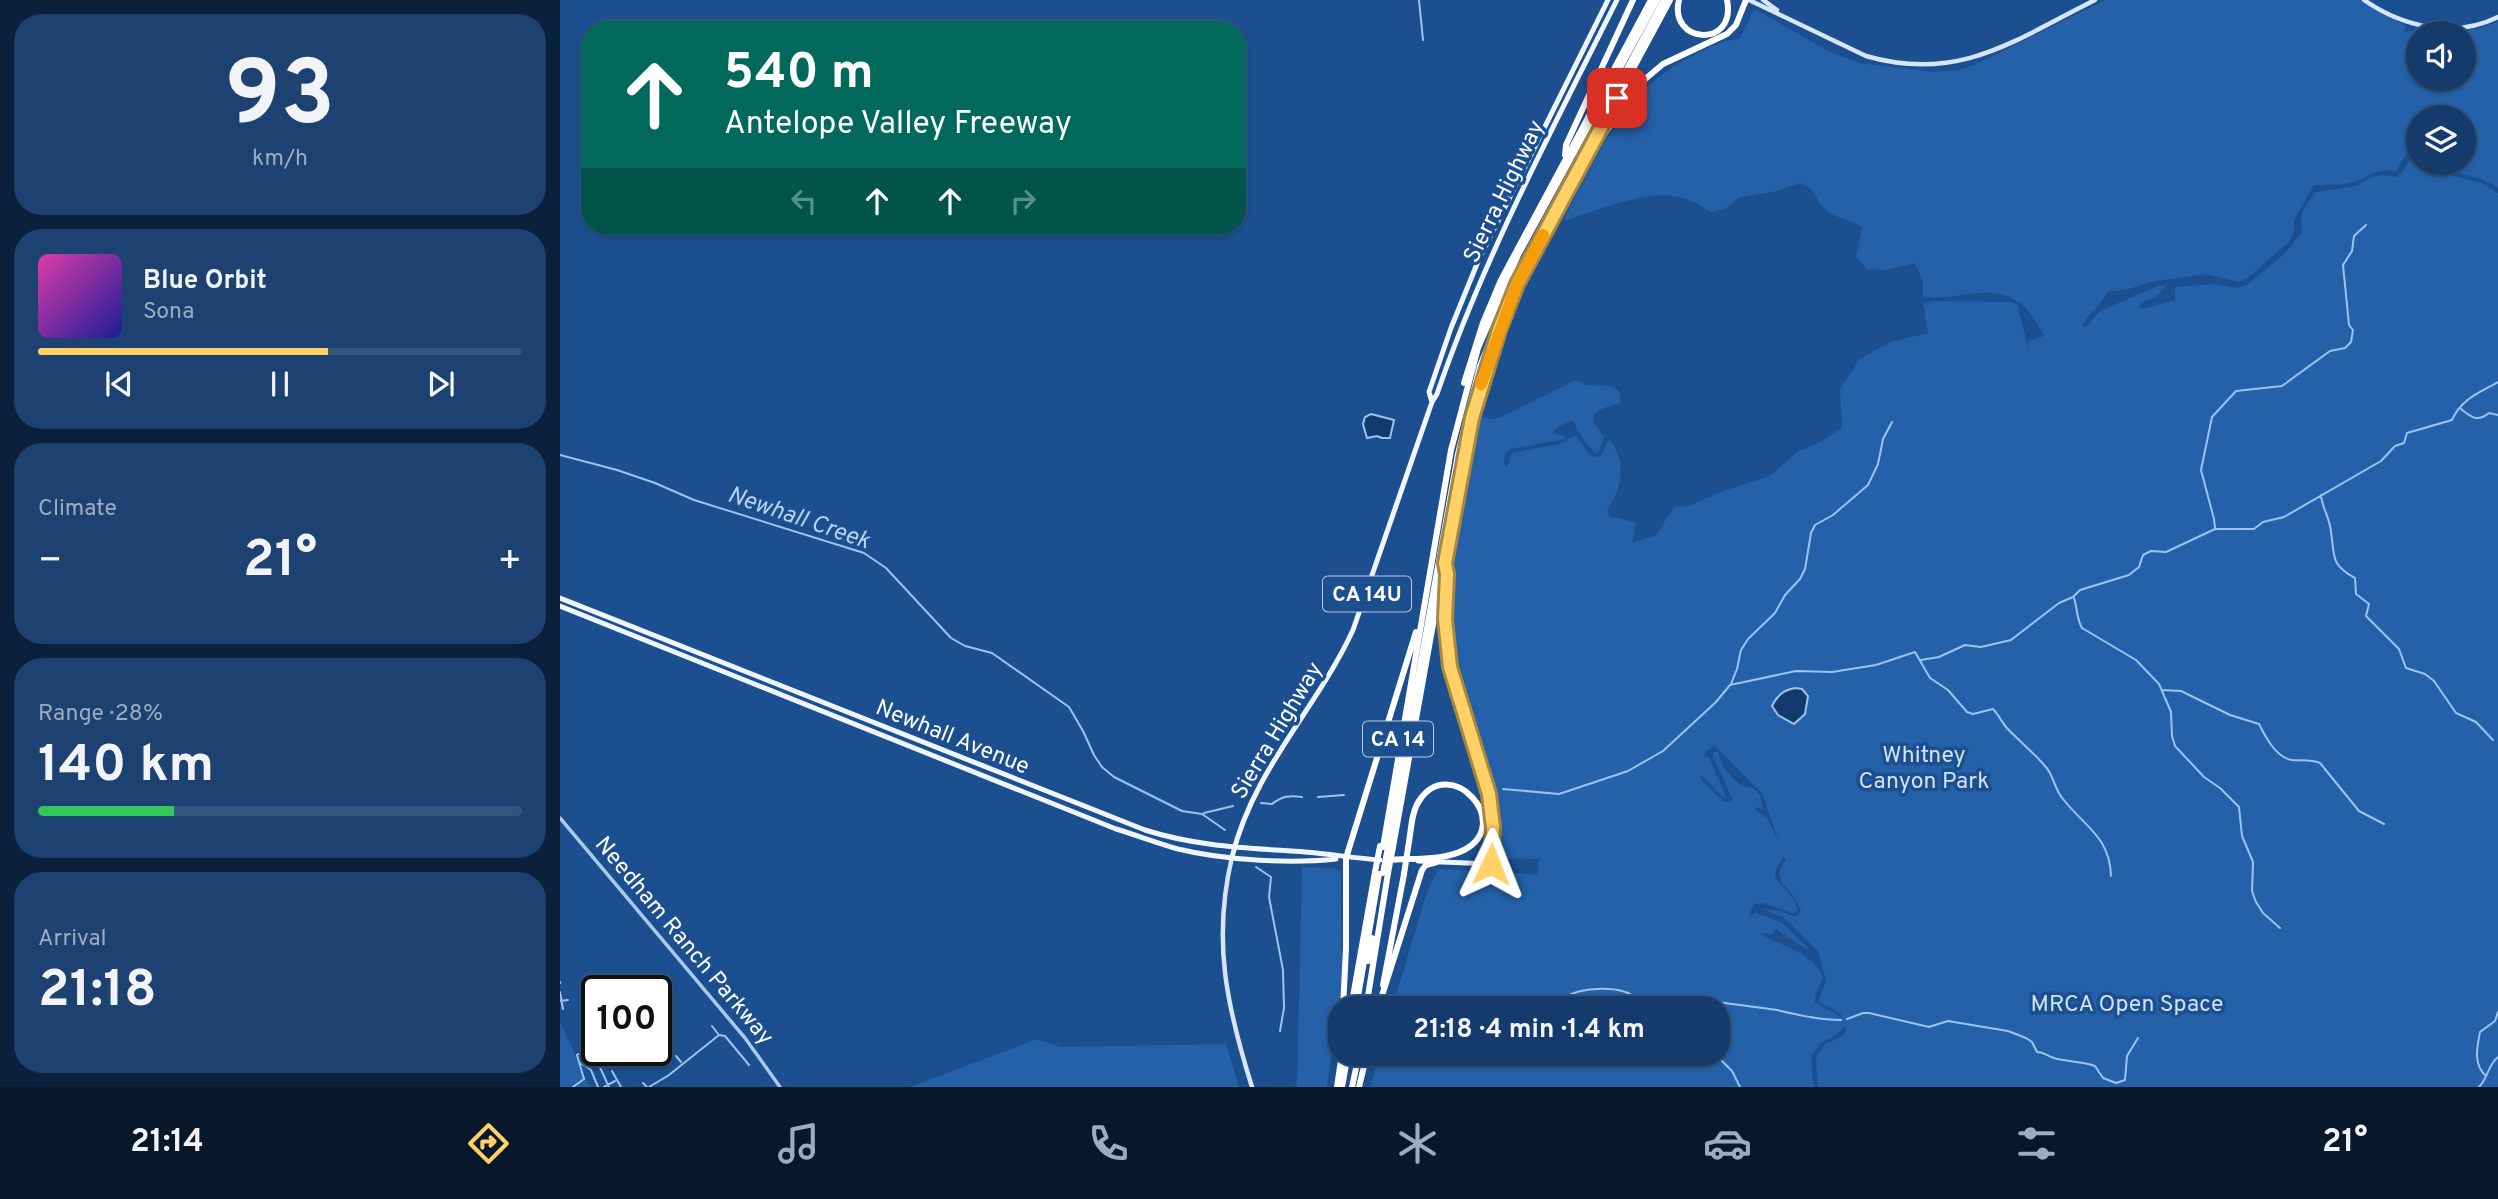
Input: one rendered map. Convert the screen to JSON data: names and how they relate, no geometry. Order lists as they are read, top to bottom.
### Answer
{
  "streets": {
    "highway": ["CA 14"],
    "main road": ["Sierra Highway", "CA 14U", "Newhall Avenue"],
    "street": ["Needham Ranch Parkway"]
  },
  "crossings": [
    ["Sierra Highway", "Newhall Avenue"]
  ],
  "water": ["Newhall Creek"],
  "parks": ["Whitney Canyon Park", "MRCA Open Space"],
  "page": {
    "tile": [
      ["93", "km/h"],
      "Climate",
      ["Range · 28%", "140 km"],
      ["Arrival", "21:18"]
    ],
    "turn": ["540 m", "Antelope Valley Freeway"],
    "song": ["Blue Orbit", "Sona"],
    "heat": ["−", "21°", "+"],
    "limit": "100",
    "trip": "21:18 · 4 min · 1.4 km",
    "tabs": ["21:14", "21°"]
  }
}
